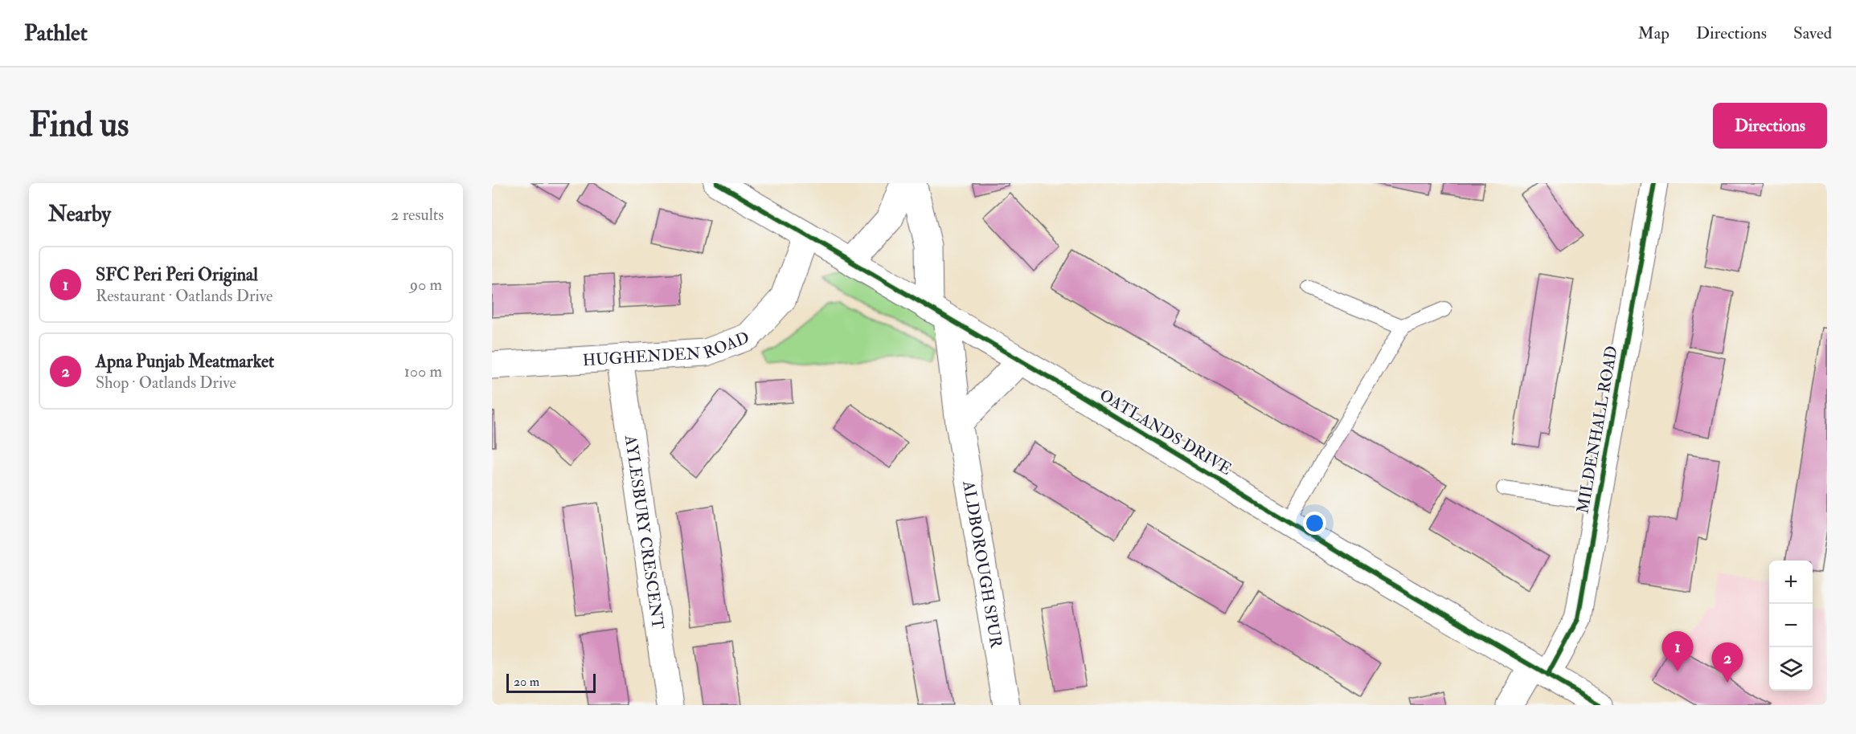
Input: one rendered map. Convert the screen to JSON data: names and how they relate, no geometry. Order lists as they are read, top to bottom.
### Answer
{
  "streets": {
    "street": [
      "HUGHENDEN ROAD",
      "MILDENHALL ROAD",
      "OATLANDS DRIVE",
      "AYLESBURY CRESCENT",
      "ALDBOROUGH SPUR"
    ]
  },
  "crossings": [
    ["HUGHENDEN ROAD", "OATLANDS DRIVE"],
    ["HUGHENDEN ROAD", "AYLESBURY CRESCENT"],
    ["MILDENHALL ROAD", "OATLANDS DRIVE"],
    ["OATLANDS DRIVE", "ALDBOROUGH SPUR"]
  ],
  "scale_bar": "20 m",
  "page": {
    "header": "Pathlet",
    "nav": ["Map", "Directions", "Saved"],
    "buttons": "Directions",
    "title": "Find us",
    "heading": ["Nearby", "2 results"],
    "list": [
      {
        "mark": "1",
        "name": "SFC Peri Peri Original",
        "note": "Restaurant · Oatlands Drive",
        "value": "90 m"
      },
      {
        "mark": "2",
        "name": "Apna Punjab Meatmarket",
        "note": "Shop · Oatlands Drive",
        "value": "100 m"
      }
    ],
    "map_buttons": ["+", "−"],
    "pins": ["1", "2"],
    "scale": "20 m"
  }
}
